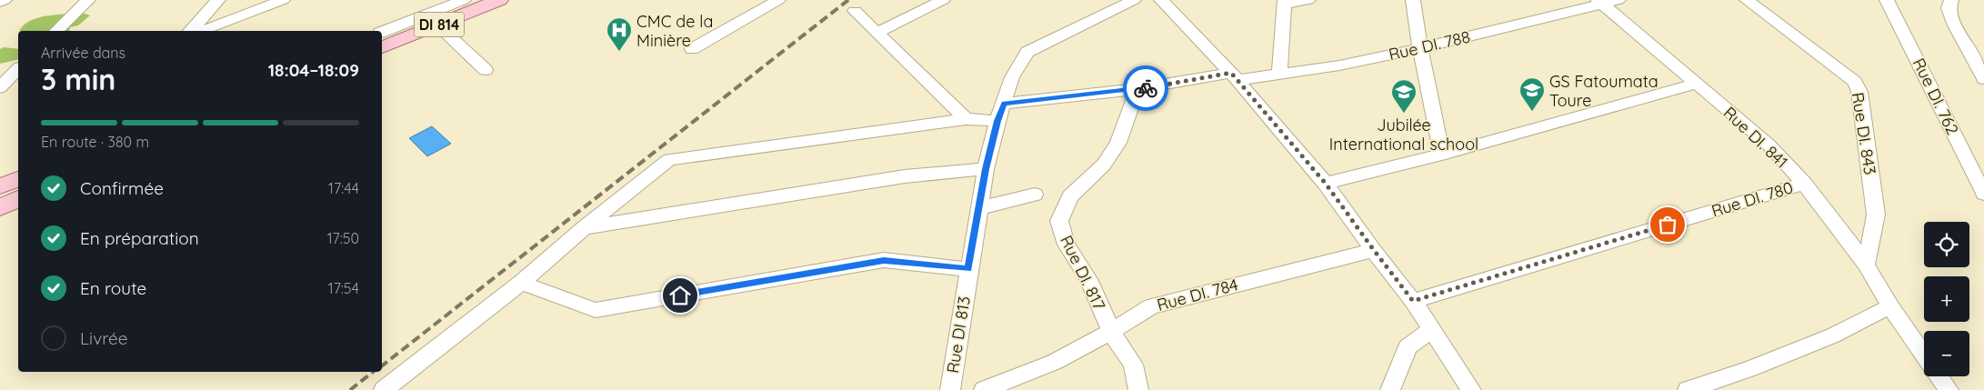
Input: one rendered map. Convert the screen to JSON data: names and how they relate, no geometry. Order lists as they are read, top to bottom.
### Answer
{
  "streets": {
    "main road": ["DI 814"],
    "street": [
      "Rue DI. 788",
      "Rue DI. 762",
      "Rue DI. 843",
      "Rue DI. 841",
      "Rue DI. 780",
      "Rue DI. 817",
      "Rue DI. 784",
      "Rue DI 813"
    ]
  },
  "crossings": [
    ["Rue DI. 788", "Rue DI. 841"],
    ["Rue DI. 843", "Rue DI. 841"],
    ["Rue DI. 841", "Rue DI. 780"],
    ["Rue DI. 817", "Rue DI. 784"]
  ],
  "places": {
    "hospital": ["CMC de la Minière"],
    "school or university": ["GS Fatoumata Toure", "Jubilée International school"]
  },
  "page": {
    "heading": ["3 min", "Arrivée dans", "18:04–18:09"],
    "bar": "En route · 380 m",
    "list": [
      ["Confirmée", "17:44"],
      ["En préparation", "17:50"],
      ["En route", "17:54"],
      "Livrée"
    ],
    "map_buttons": ["+", "−"]
  }
}
